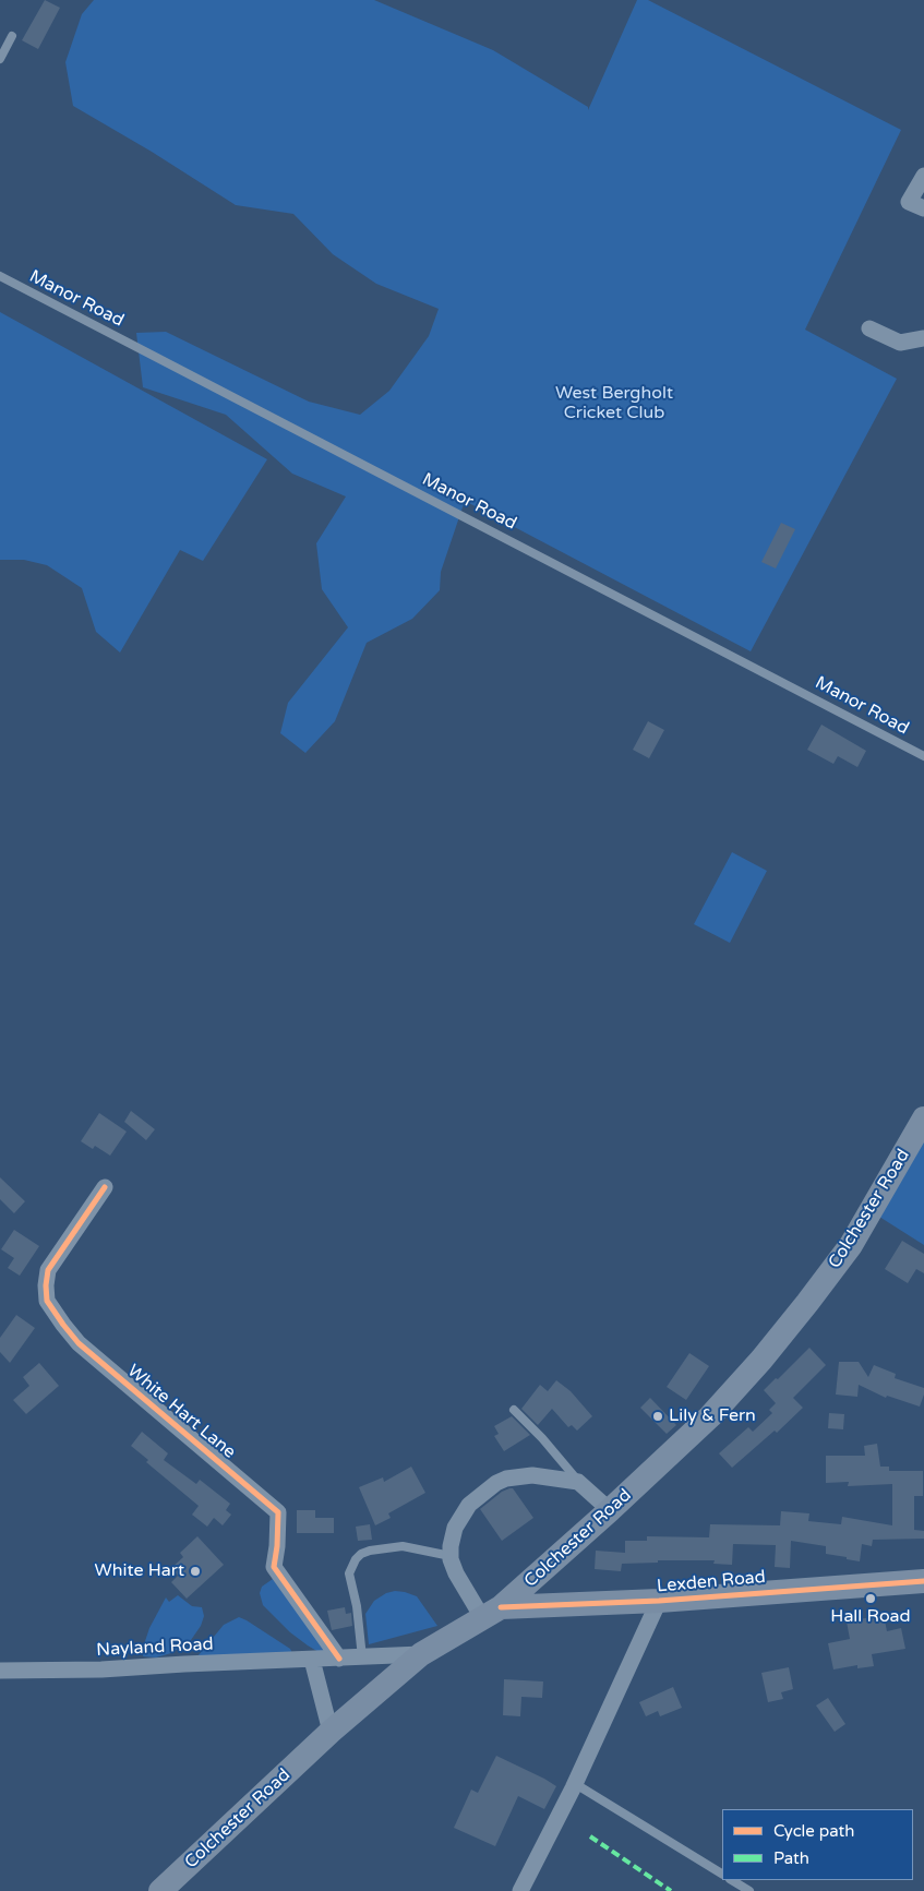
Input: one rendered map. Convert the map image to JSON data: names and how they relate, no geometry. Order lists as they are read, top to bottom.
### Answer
{
  "streets": {
    "main road": ["Colchester Road", "Lexden Road"],
    "street": ["White Hart Lane", "Nayland Road"],
    "lane": ["Manor Road"]
  },
  "crossings": [
    ["Colchester Road", "Lexden Road"],
    ["Colchester Road", "Nayland Road"],
    ["White Hart Lane", "Nayland Road"]
  ],
  "parks": ["West Bergholt Cricket Club"],
  "places": ["Lily & Fern", "White Hart", "Hall Road"],
  "legend": ["Cycle path", "Path"]
}
